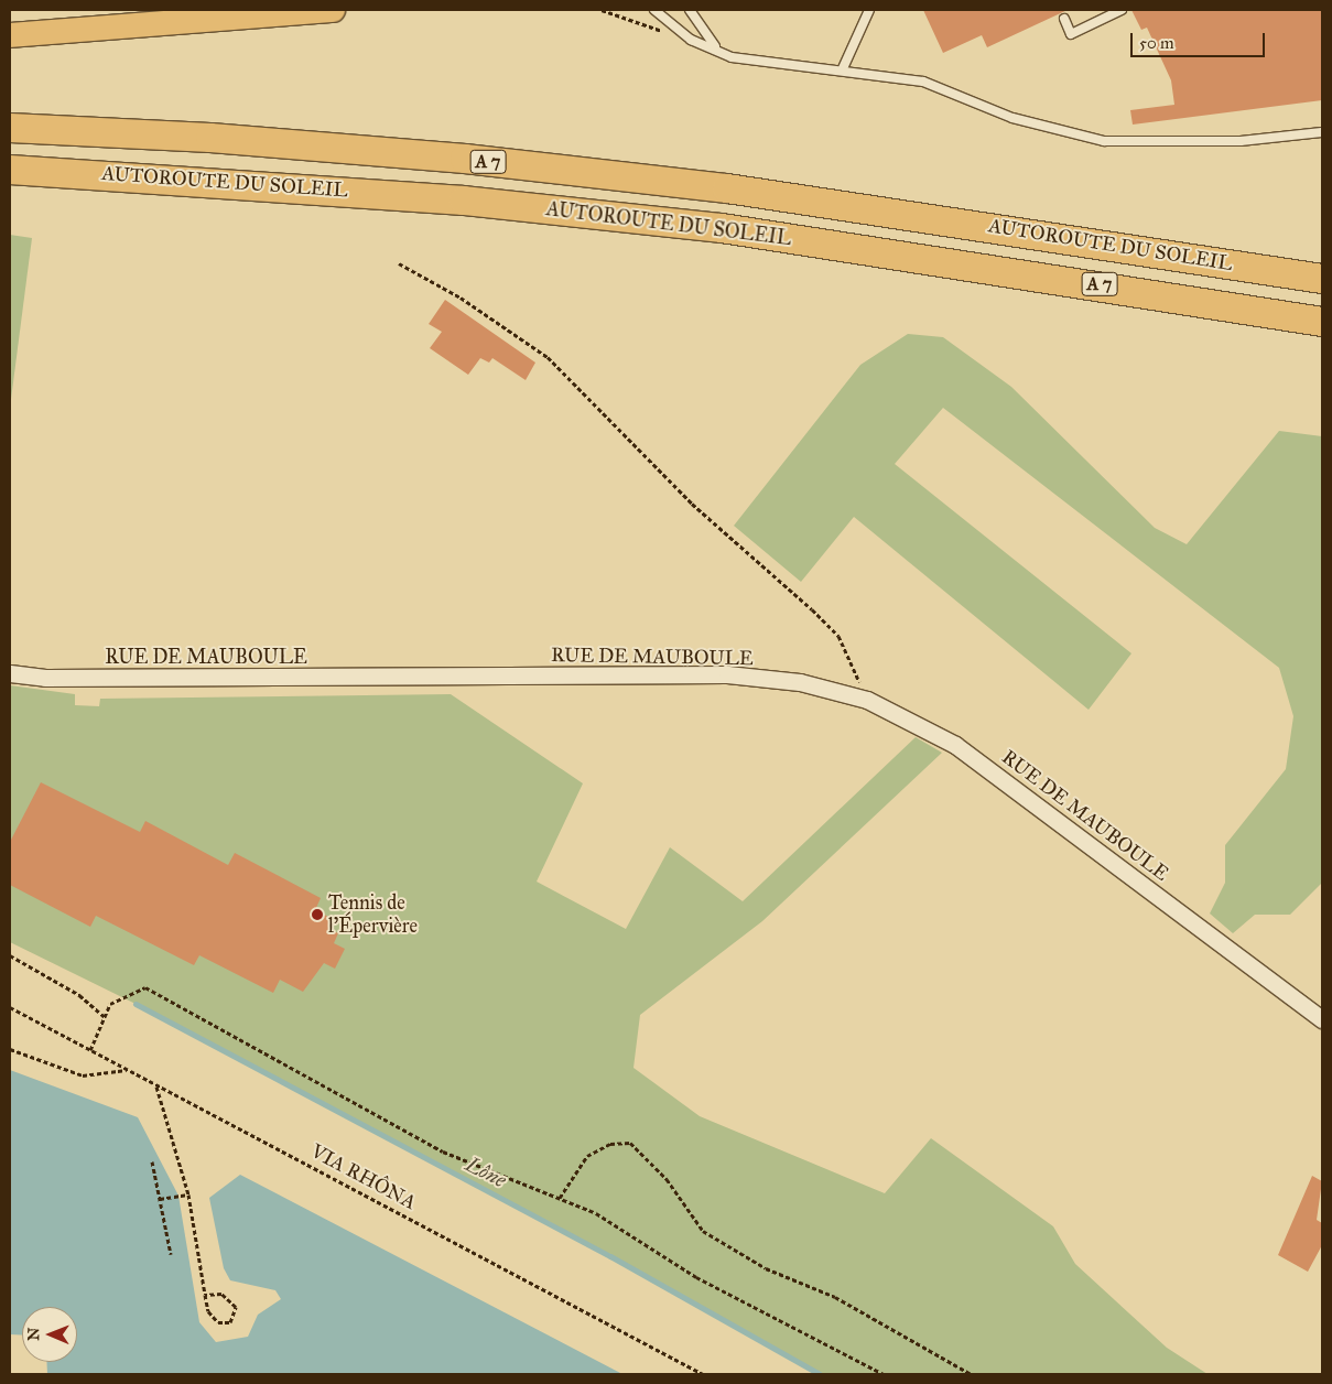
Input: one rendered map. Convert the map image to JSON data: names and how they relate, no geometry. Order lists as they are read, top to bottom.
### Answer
{
  "streets": {
    "highway": ["A 7", "AUTOROUTE DU SOLEIL"],
    "street": ["RUE DE MAUBOULE"],
    "path": ["VIA RHÔNA"]
  },
  "water": ["Lône"],
  "places": ["Tennis de l'Épervière"],
  "scale_bar": "50 m",
  "north": "left"
}
